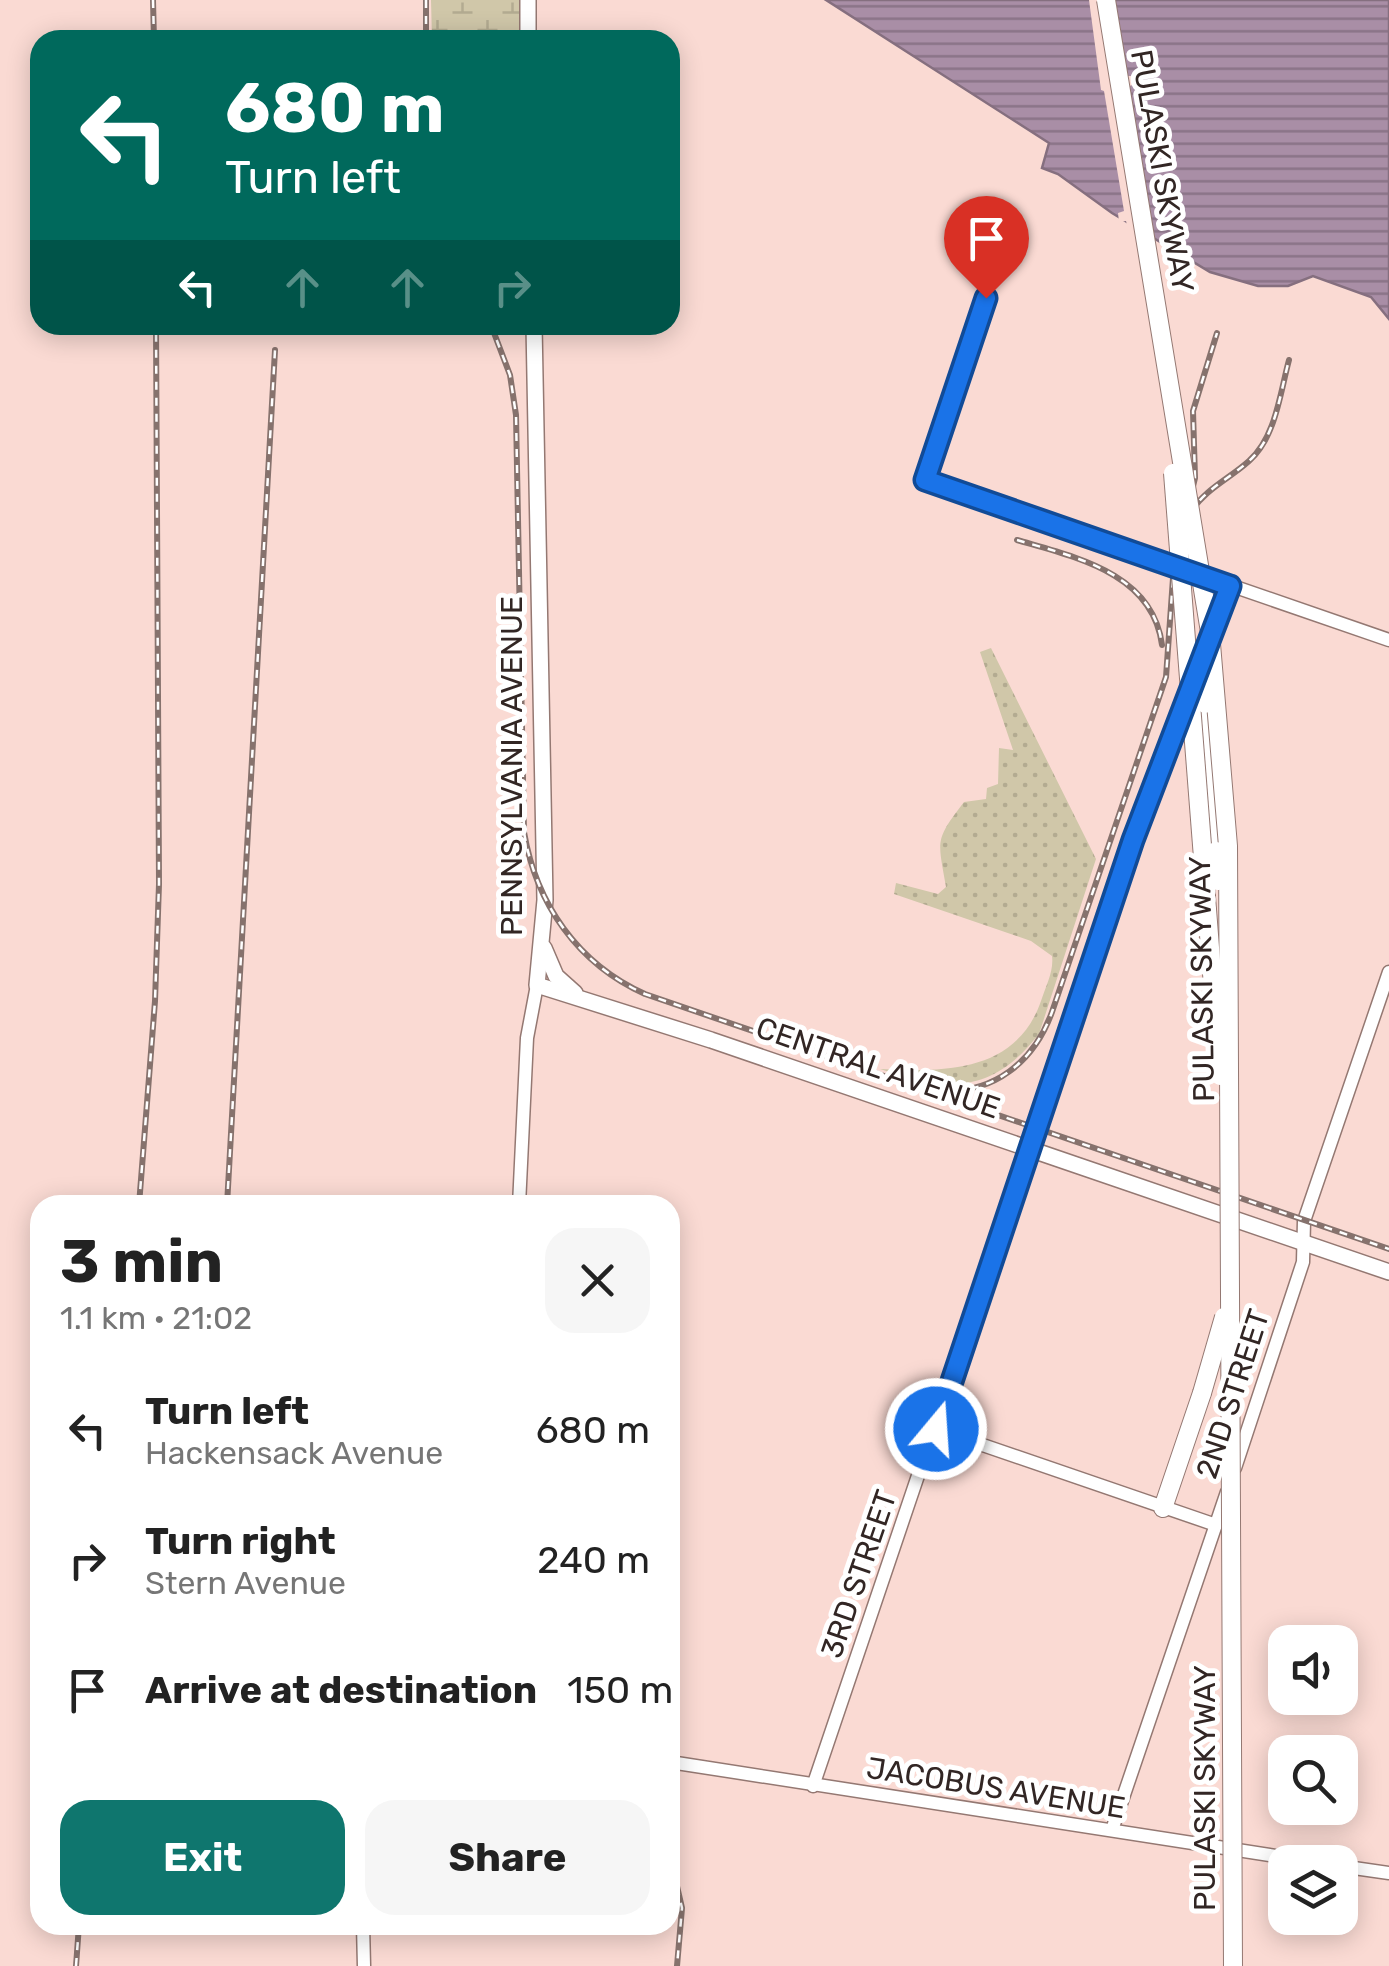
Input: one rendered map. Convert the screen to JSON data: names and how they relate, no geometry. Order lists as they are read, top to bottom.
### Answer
{
  "streets": {
    "highway": ["PULASKI SKYWAY"],
    "main road": ["PENNSYLVANIA AVENUE", "CENTRAL AVENUE"],
    "street": ["2ND STREET", "3RD STREET", "JACOBUS AVENUE"]
  },
  "crossings": [
    ["PENNSYLVANIA AVENUE", "CENTRAL AVENUE"],
    ["CENTRAL AVENUE", "2ND STREET"],
    ["CENTRAL AVENUE", "3RD STREET"],
    ["2ND STREET", "JACOBUS AVENUE"],
    ["3RD STREET", "JACOBUS AVENUE"]
  ],
  "page": {
    "turn": ["680 m", "Turn left"],
    "heading": ["3 min", "1.1 km · 21:02"],
    "list": [
      {
        "name": "Turn left",
        "note": "Hackensack Avenue",
        "value": "680 m"
      },
      {
        "name": "Turn right",
        "note": "Stern Avenue",
        "value": "240 m"
      },
      {
        "name": "Arrive at destination",
        "value": "150 m"
      }
    ],
    "buttons": ["Exit", "Share"]
  }
}
